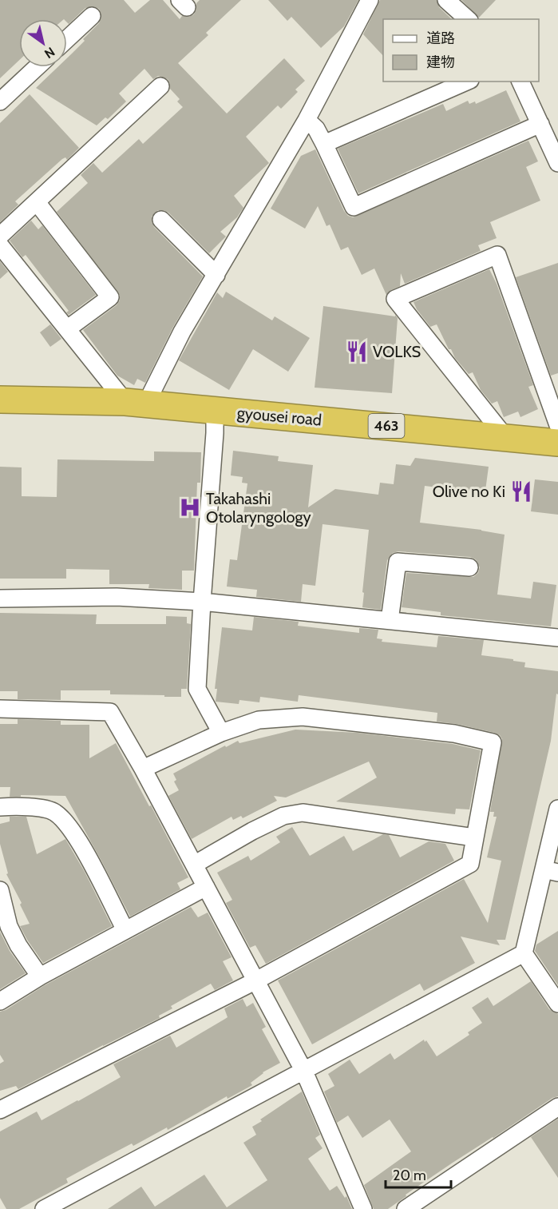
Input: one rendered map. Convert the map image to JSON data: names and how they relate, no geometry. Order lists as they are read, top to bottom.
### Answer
{
  "streets": {
    "highway": ["gyousei road", "463"]
  },
  "places": {
    "restaurant": ["VOLKS", "Olive no Ki"],
    "hospital": ["Takahashi Otolaryngology"]
  },
  "legend": ["道路", "建物"],
  "scale_bar": "20 m",
  "north": "bottom right"
}
